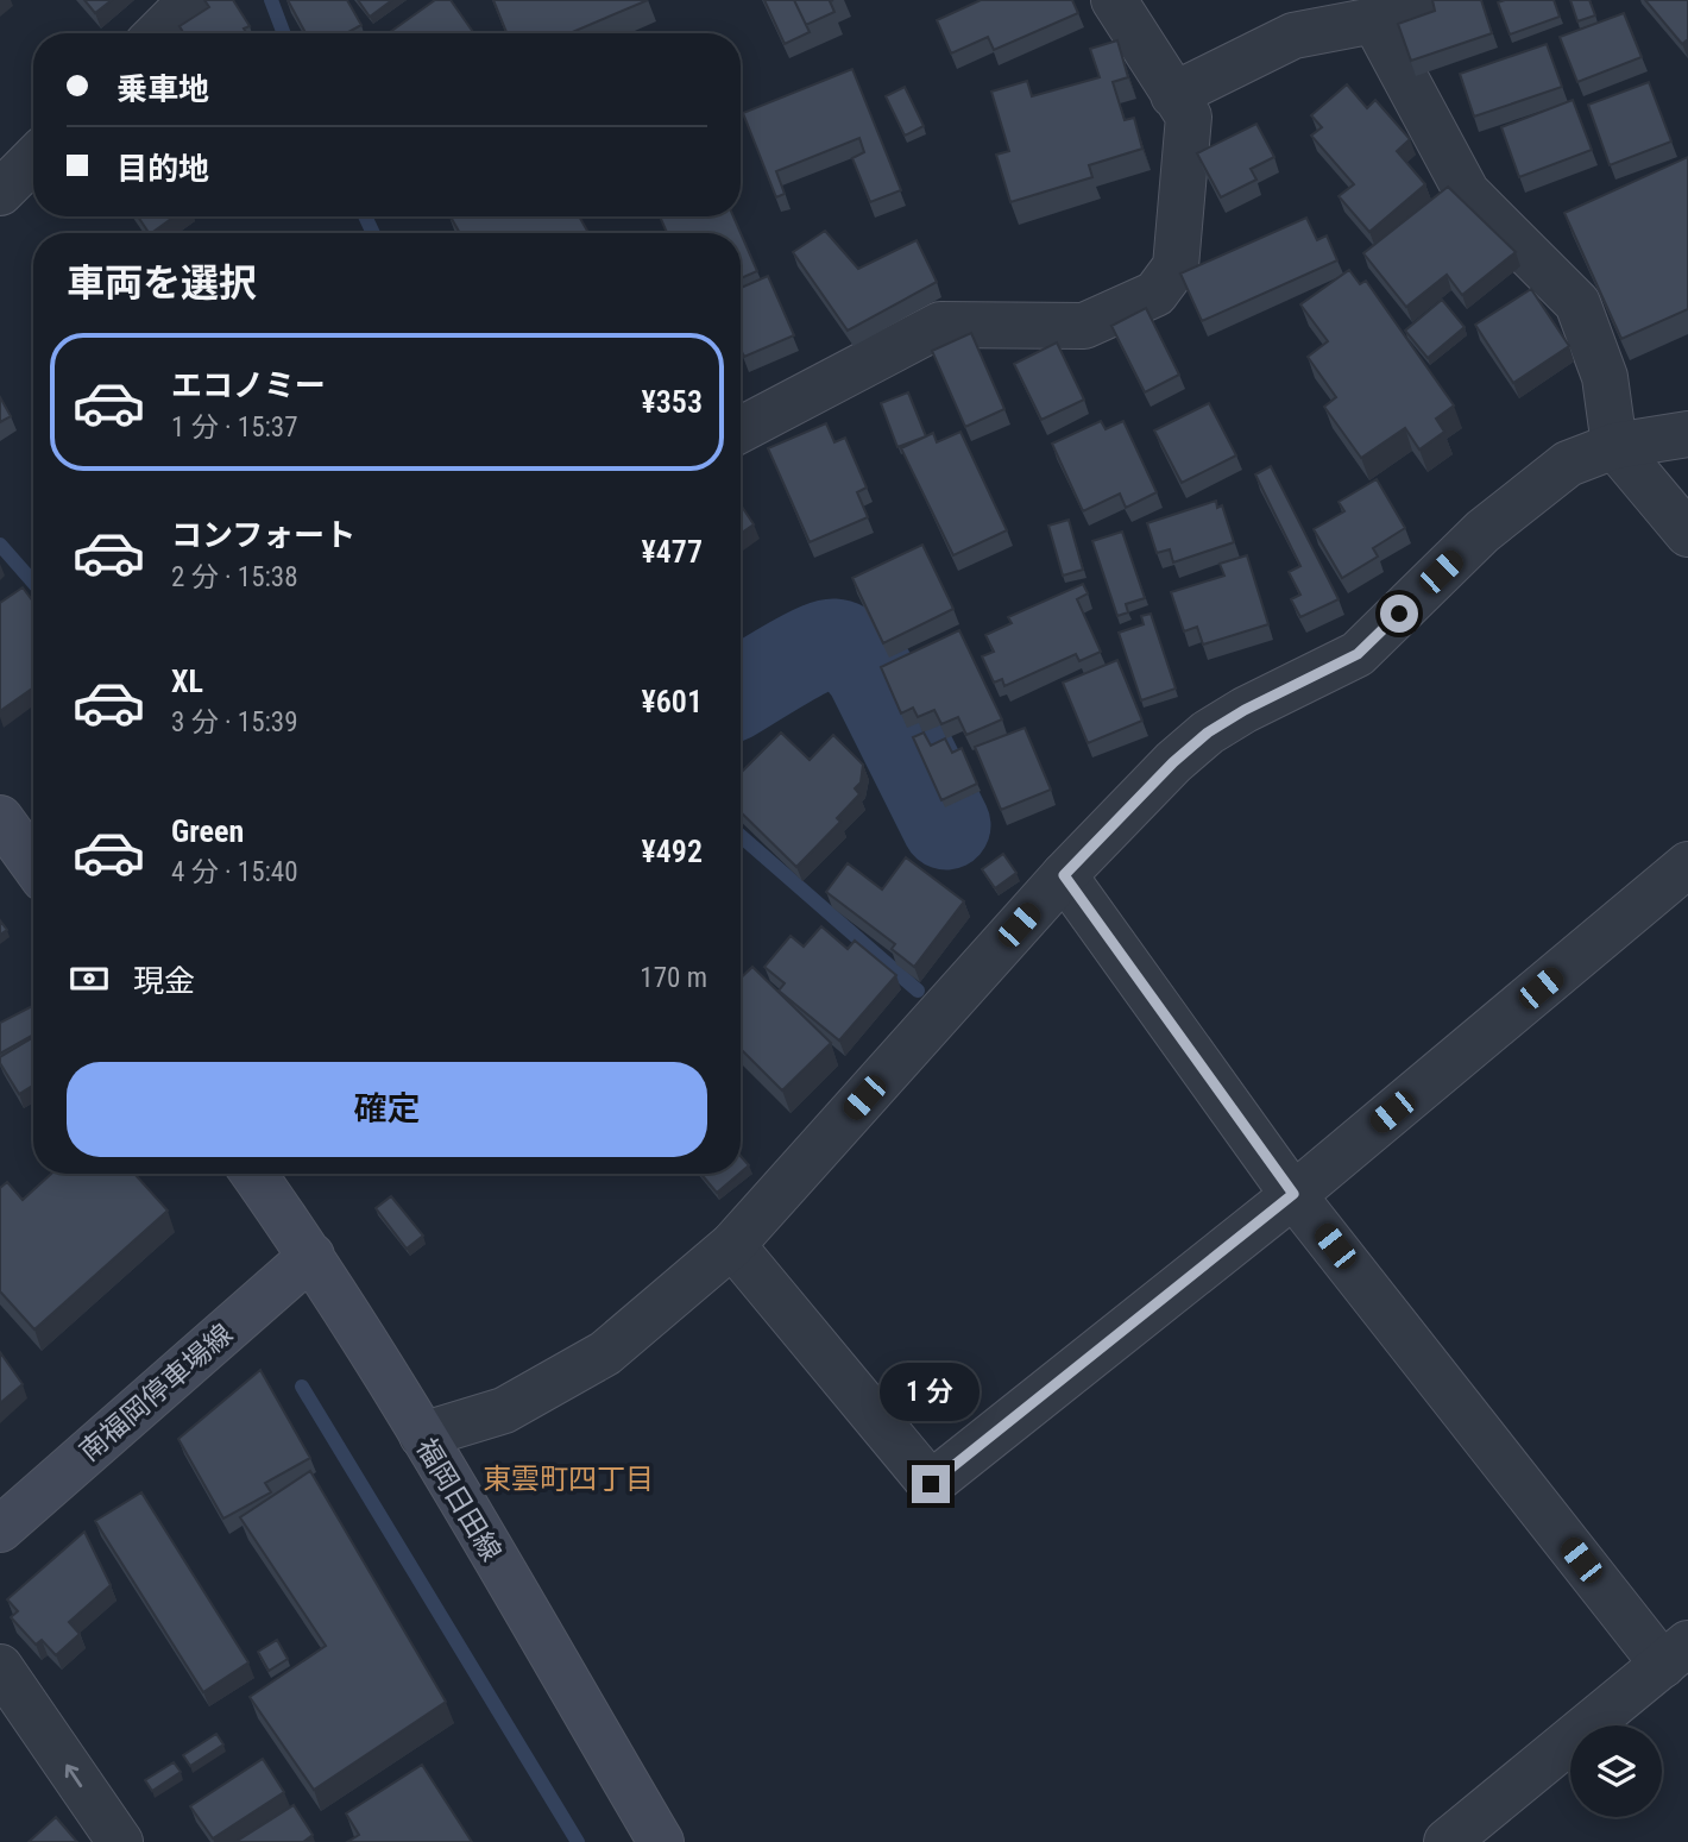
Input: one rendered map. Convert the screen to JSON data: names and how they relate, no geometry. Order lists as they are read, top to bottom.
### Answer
{
  "streets": {
    "main road": ["南福岡停車場線", "福岡日田線"]
  },
  "crossings": [
    ["南福岡停車場線", "福岡日田線"]
  ],
  "districts": ["東雲町四丁目"],
  "page": {
    "banner": ["乗車地", "目的地"],
    "heading": "車両を選択",
    "list": [
      {
        "name": "エコノミー",
        "note": "1 分 · 15:37",
        "value": "¥353"
      },
      {
        "name": "コンフォート",
        "note": "2 分 · 15:38",
        "value": "¥477"
      },
      {
        "name": "XL",
        "note": "3 分 · 15:39",
        "value": "¥601"
      },
      {
        "name": "Green",
        "note": "4 分 · 15:40",
        "value": "¥492"
      }
    ],
    "pay": ["現金", "170 m"],
    "buttons": "確定",
    "bubble": "1 分"
  }
}
